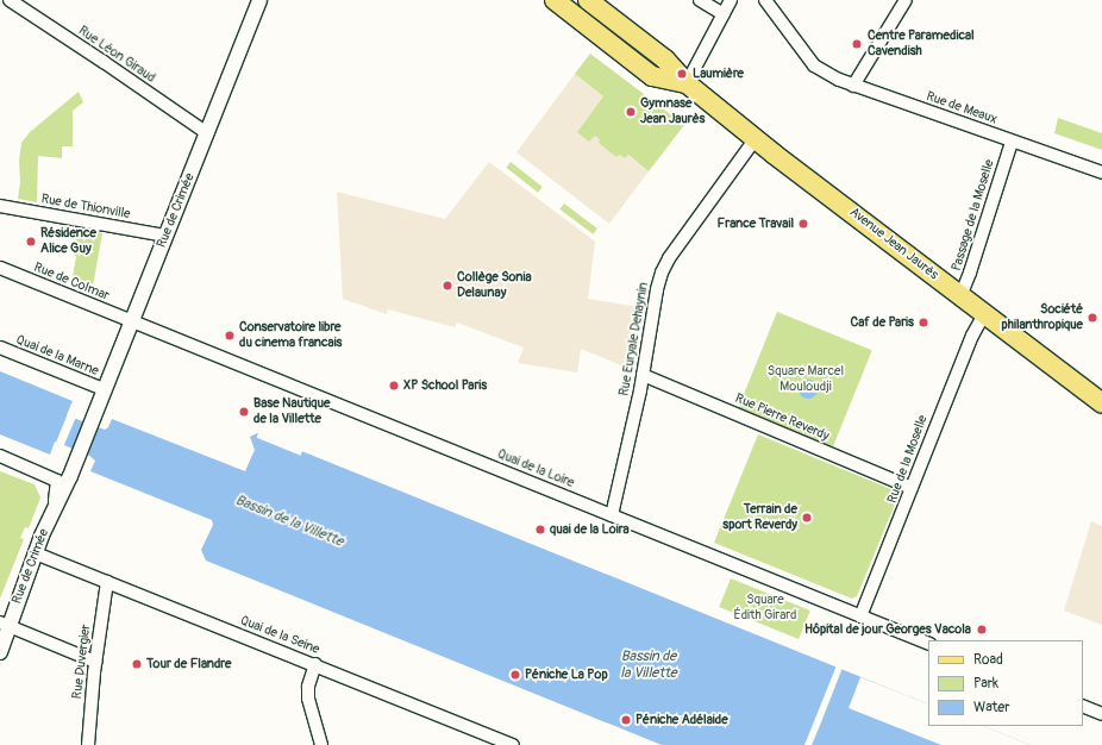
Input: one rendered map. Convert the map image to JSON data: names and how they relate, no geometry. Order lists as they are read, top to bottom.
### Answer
{
  "streets": {
    "main road": ["Avenue Jean Jaurès"],
    "street": [
      "Rue Léon Giraud",
      "Rue de Meaux",
      "Rue de Thionville",
      "Rue de Crimée",
      "Passage de la Moselle",
      "Rue de Colmar",
      "Rue Euryale Dehaynin",
      "Quai de la Marne",
      "Rue Pierre Reverdy",
      "Rue de la Moselle",
      "Quai de la Loire",
      "Quai de la Seine",
      "Rue Duvergier"
    ]
  },
  "crossings": [
    ["Rue Léon Giraud", "Rue de Crimée"],
    ["Rue de Meaux", "Passage de la Moselle"],
    ["Rue de Thionville", "Rue de Crimée"],
    ["Rue de Crimée", "Rue de Colmar"],
    ["Rue de Crimée", "Quai de la Marne"],
    ["Rue de Crimée", "Quai de la Loire"],
    ["Rue de Crimée", "Quai de la Seine"],
    ["Passage de la Moselle", "Avenue Jean Jaurès"],
    ["Avenue Jean Jaurès", "Rue Euryale Dehaynin"],
    ["Avenue Jean Jaurès", "Rue de la Moselle"],
    ["Rue de Colmar", "Quai de la Loire"],
    ["Rue Euryale Dehaynin", "Rue Pierre Reverdy"],
    ["Rue Euryale Dehaynin", "Quai de la Loire"],
    ["Rue Pierre Reverdy", "Rue de la Moselle"],
    ["Rue de la Moselle", "Quai de la Loire"],
    ["Quai de la Seine", "Rue Duvergier"]
  ],
  "water": ["Bassin de la Villette"],
  "parks": ["Square Marcel Mouloudji", "Square Édith Girard"],
  "places": [
    "Centre Paramedical Cavendish",
    "Laumière",
    "Gymnase Jean Jaurès",
    "France Travail",
    "Résidence Alice Guy",
    "Collège Sonia Delaunay",
    "Société philanthropique",
    "Caf de Paris",
    "Conservatoire libre du cinema francais",
    "XP School Paris",
    "Base Nautique de la Villette",
    "Terrain de sport Reverdy",
    "quai de la Loira",
    "Hôpital de jour Georges Vacola",
    "Tour de Flandre",
    "Péniche La Pop",
    "Péniche Adélaide"
  ],
  "legend": ["Road", "Park", "Water"]
}
